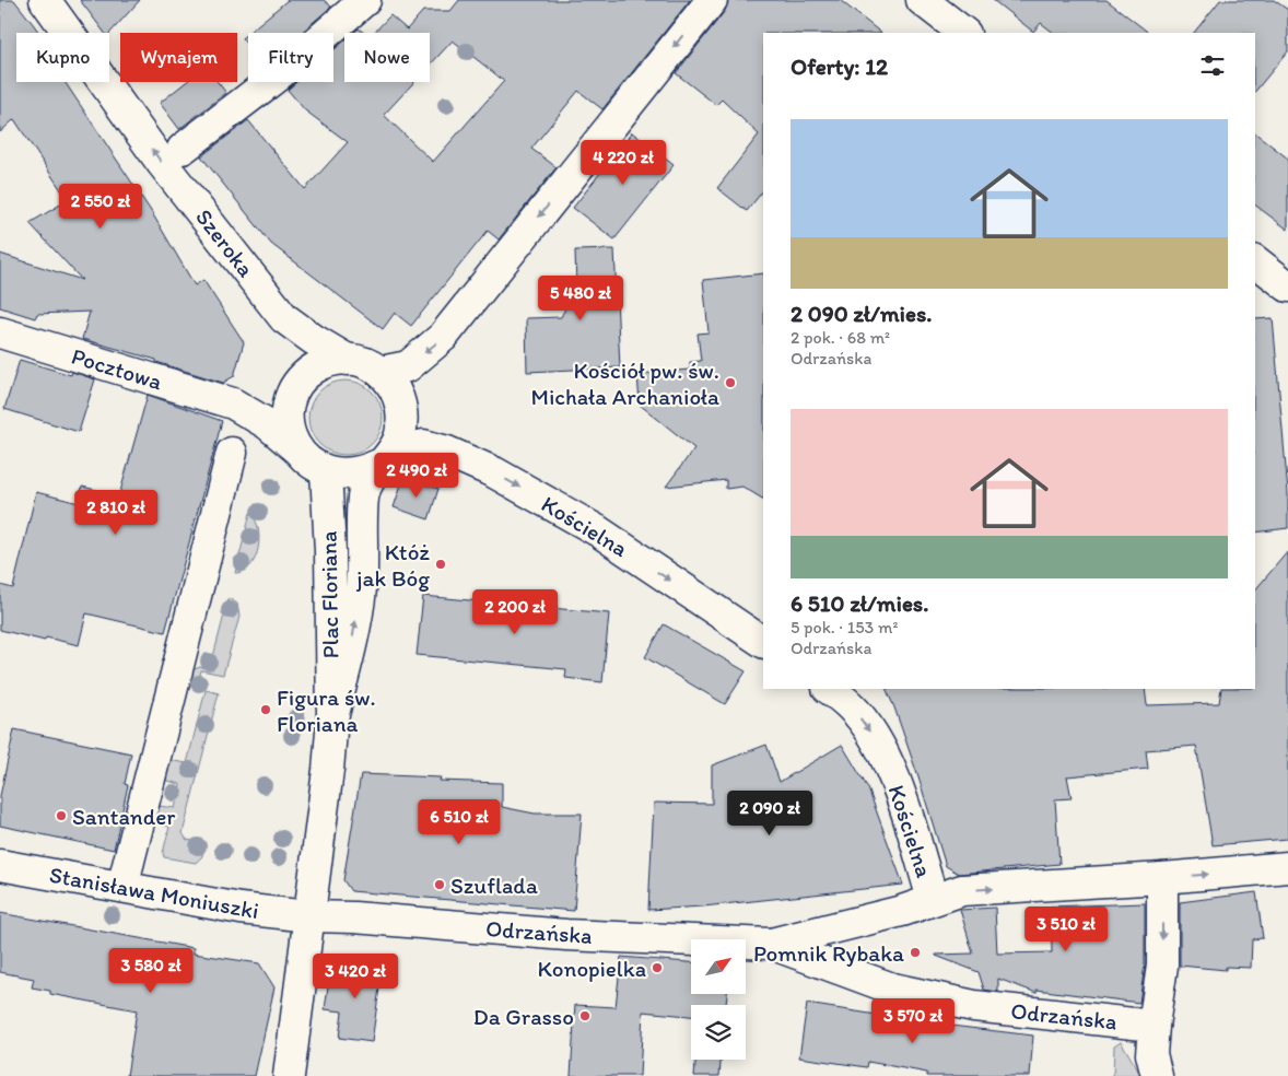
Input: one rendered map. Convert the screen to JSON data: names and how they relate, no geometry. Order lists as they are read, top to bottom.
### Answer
{
  "streets": {
    "street": [
      "Szeroka",
      "Pocztowa",
      "Kościelna",
      "Plac Floriana",
      "Stanisława Moniuszki",
      "Odrzańska"
    ]
  },
  "crossings": [
    ["Szeroka", "Pocztowa"],
    ["Szeroka", "Kościelna"],
    ["Szeroka", "Plac Floriana"],
    ["Pocztowa", "Kościelna"],
    ["Pocztowa", "Plac Floriana"],
    ["Kościelna", "Plac Floriana"],
    ["Kościelna", "Odrzańska"],
    ["Plac Floriana", "Stanisława Moniuszki"],
    ["Plac Floriana", "Odrzańska"],
    ["Stanisława Moniuszki", "Odrzańska"]
  ],
  "one_way": ["Szeroka", "Kościelna"],
  "places": [
    "Kościół pw. św. Michała Archanioła",
    "Któż jak Bóg",
    "Figura św. Floriana",
    "Santander",
    "Szuflada",
    "Pomnik Rybaka",
    "Konopielka",
    "Da Grasso"
  ],
  "north": "top right",
  "page": {
    "chip": [
      "Kupno",
      "Wynajem",
      "Filtry",
      "Nowe"
    ],
    "heading": "Oferty: 12",
    "list": [
      {
        "name": "2 090 zł/mies.",
        "note": "2 pok. · 68 m² · Odrzańska"
      },
      {
        "name": "6 510 zł/mies.",
        "note": "5 pok. · 153 m² · Odrzańska"
      }
    ],
    "price": [
      "4 220 zł",
      "2 550 zł",
      "5 480 zł",
      "2 490 zł",
      "2 810 zł",
      "2 200 zł",
      "2 090 zł",
      "6 510 zł",
      "3 510 zł",
      "3 580 zł",
      "3 420 zł",
      "3 570 zł"
    ]
  }
}
